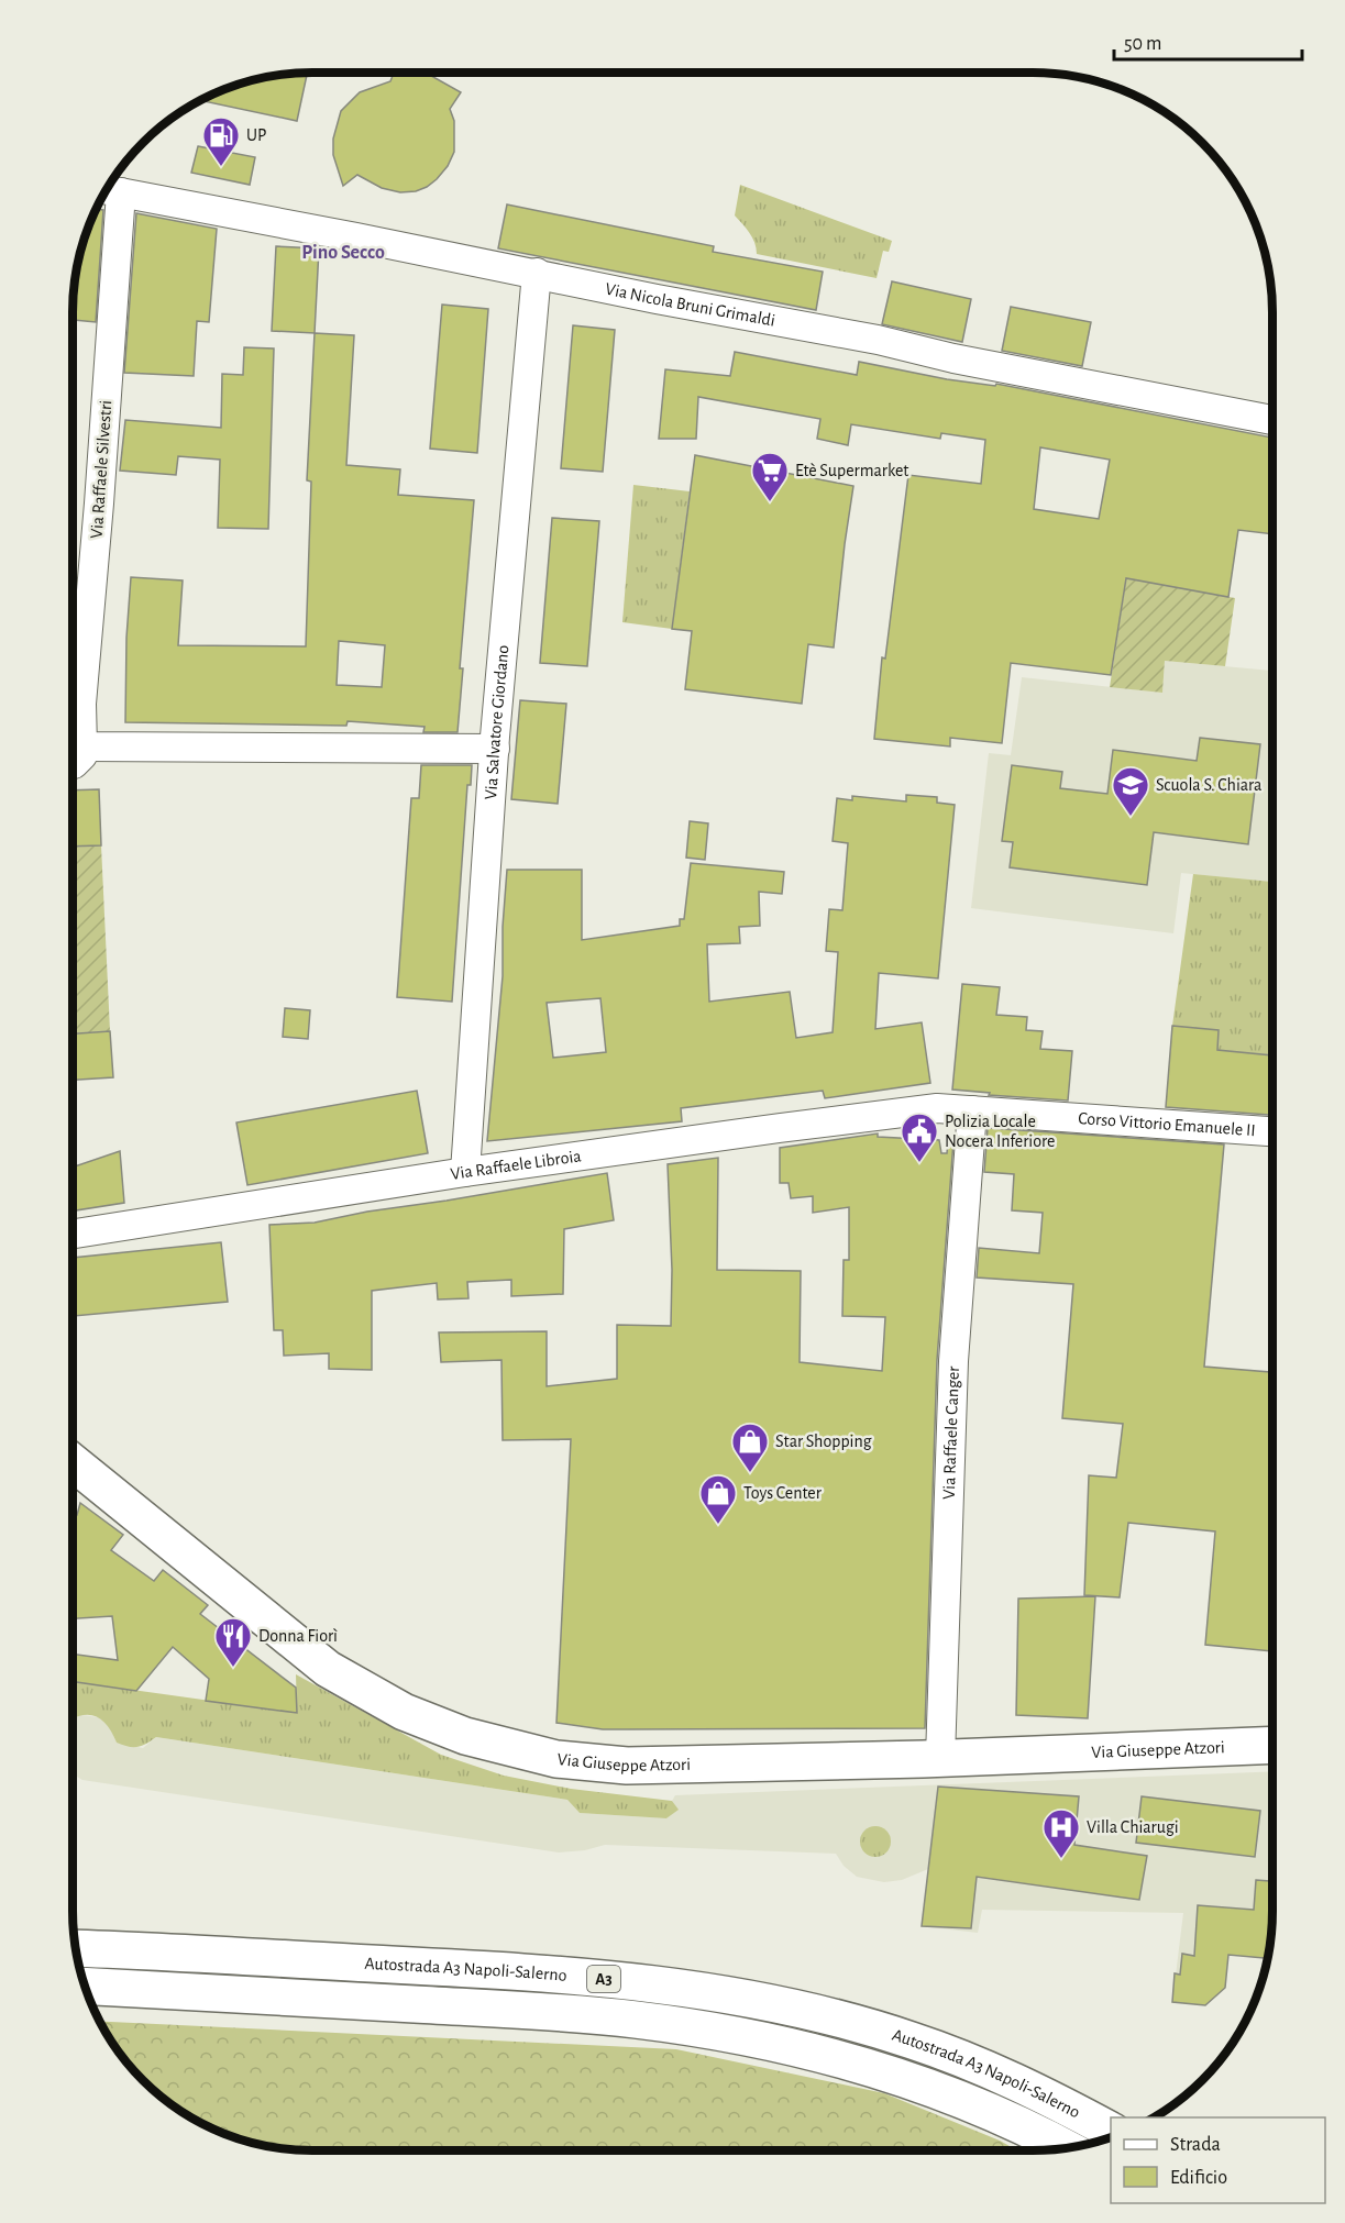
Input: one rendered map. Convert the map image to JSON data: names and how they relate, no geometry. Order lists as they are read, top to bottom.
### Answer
{
  "streets": {
    "main road": ["Via Giuseppe Atzori", "Autostrada A3 Napoli-Salerno", "A3"],
    "street": [
      "Via Nicola Bruni Grimaldi",
      "Via Raffaele Silvestri",
      "Via Salvatore Giordano",
      "Corso Vittorio Emanuele II",
      "Via Raffaele Libroia",
      "Via Raffaele Canger"
    ]
  },
  "crossings": [
    ["Via Nicola Bruni Grimaldi", "Via Raffaele Silvestri"],
    ["Via Nicola Bruni Grimaldi", "Via Salvatore Giordano"],
    ["Via Salvatore Giordano", "Via Raffaele Libroia"],
    ["Corso Vittorio Emanuele II", "Via Raffaele Libroia"],
    ["Corso Vittorio Emanuele II", "Via Raffaele Canger"],
    ["Via Raffaele Libroia", "Via Raffaele Canger"],
    ["Via Raffaele Canger", "Via Giuseppe Atzori"]
  ],
  "districts": ["Pino Secco"],
  "places": {
    "fuel station": ["UP"],
    "supermarket": ["Etè Supermarket"],
    "school or university": ["Scuola S. Chiara"],
    "public building": ["Polizia Locale Nocera Inferiore"],
    "shop": ["Star Shopping", "Toys Center"],
    "restaurant": ["Donna Fiorì"],
    "hospital": ["Villa Chiarugi"]
  },
  "legend": ["Strada", "Edificio"],
  "scale_bar": "50 m"
}
